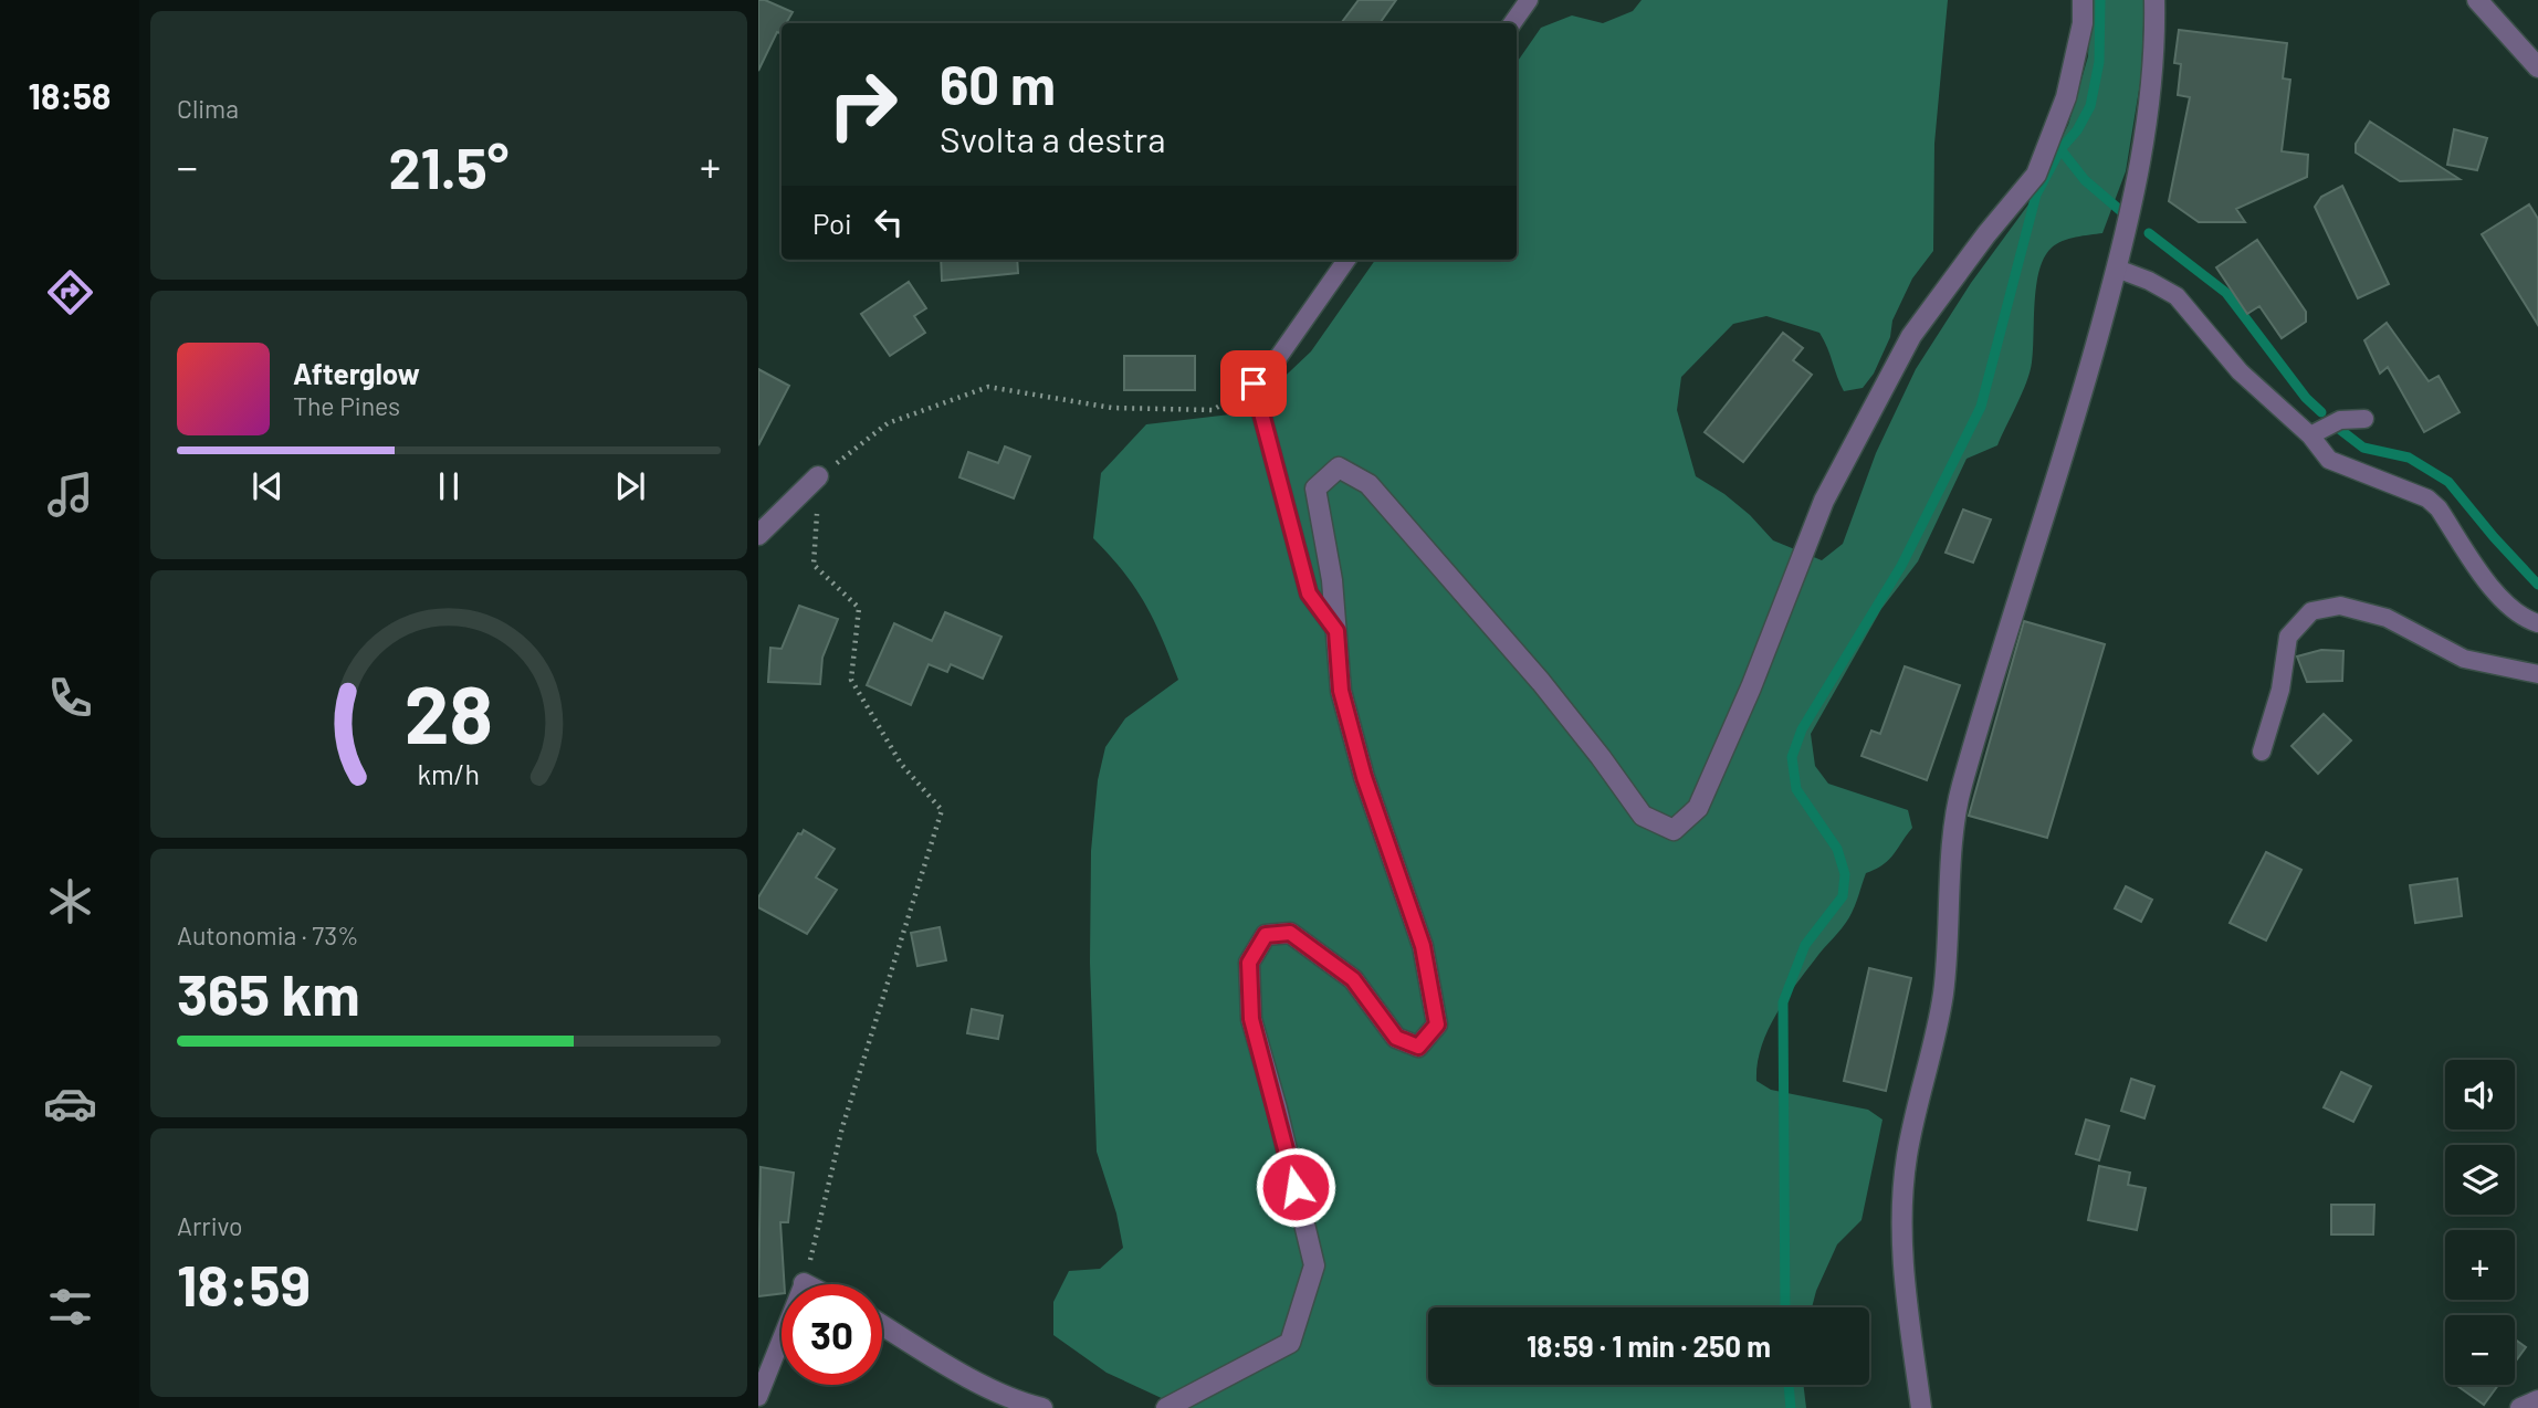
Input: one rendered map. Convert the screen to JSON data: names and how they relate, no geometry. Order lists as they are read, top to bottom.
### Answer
{
  "page": {
    "tabs": "18:58",
    "tile": [
      "Clima",
      ["Autonomia · 73%", "365 km"],
      ["Arrivo", "18:59"]
    ],
    "turn": ["60 m", "Svolta a destra"],
    "heat": ["−", "21.5°", "+"],
    "then": "Poi",
    "song": ["Afterglow", "The Pines"],
    "map_buttons": ["+", "−"],
    "limit": "30",
    "trip": "18:59 · 1 min · 250 m",
    "gauge": ["28", "km/h"]
  }
}
